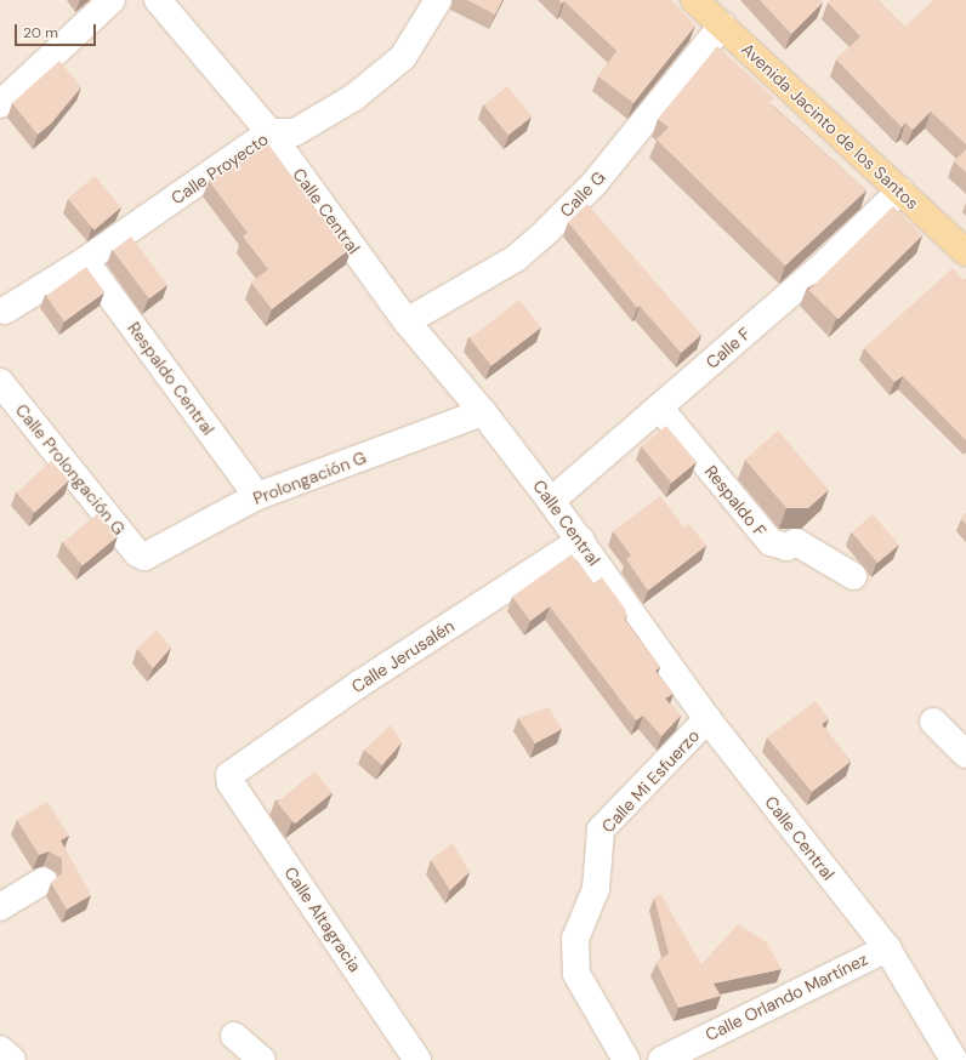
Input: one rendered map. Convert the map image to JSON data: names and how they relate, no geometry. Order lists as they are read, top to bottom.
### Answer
{
  "streets": {
    "main road": ["Avenida Jacinto de los Santos"],
    "street": [
      "Calle Proyecto",
      "Calle G",
      "Calle Central",
      "Calle F",
      "Respaldo Central",
      "Calle Prolongación G",
      "Prolongación G",
      "Respaldo F",
      "Calle Jerusalén",
      "Calle Mi Esfuerzo",
      "Calle Altagracia",
      "Calle Orlando Martínez"
    ]
  },
  "crossings": [
    ["Avenida Jacinto de los Santos", "Calle G"],
    ["Avenida Jacinto de los Santos", "Calle F"],
    ["Calle Proyecto", "Calle Central"],
    ["Calle Proyecto", "Respaldo Central"],
    ["Calle G", "Calle Central"],
    ["Calle Central", "Calle F"],
    ["Calle Central", "Prolongación G"],
    ["Calle Central", "Calle Jerusalén"],
    ["Calle Central", "Calle Mi Esfuerzo"],
    ["Calle Central", "Calle Orlando Martínez"],
    ["Calle F", "Respaldo F"],
    ["Respaldo Central", "Prolongación G"],
    ["Calle Prolongación G", "Prolongación G"],
    ["Calle Jerusalén", "Calle Altagracia"]
  ],
  "scale_bar": "20 m"
}
